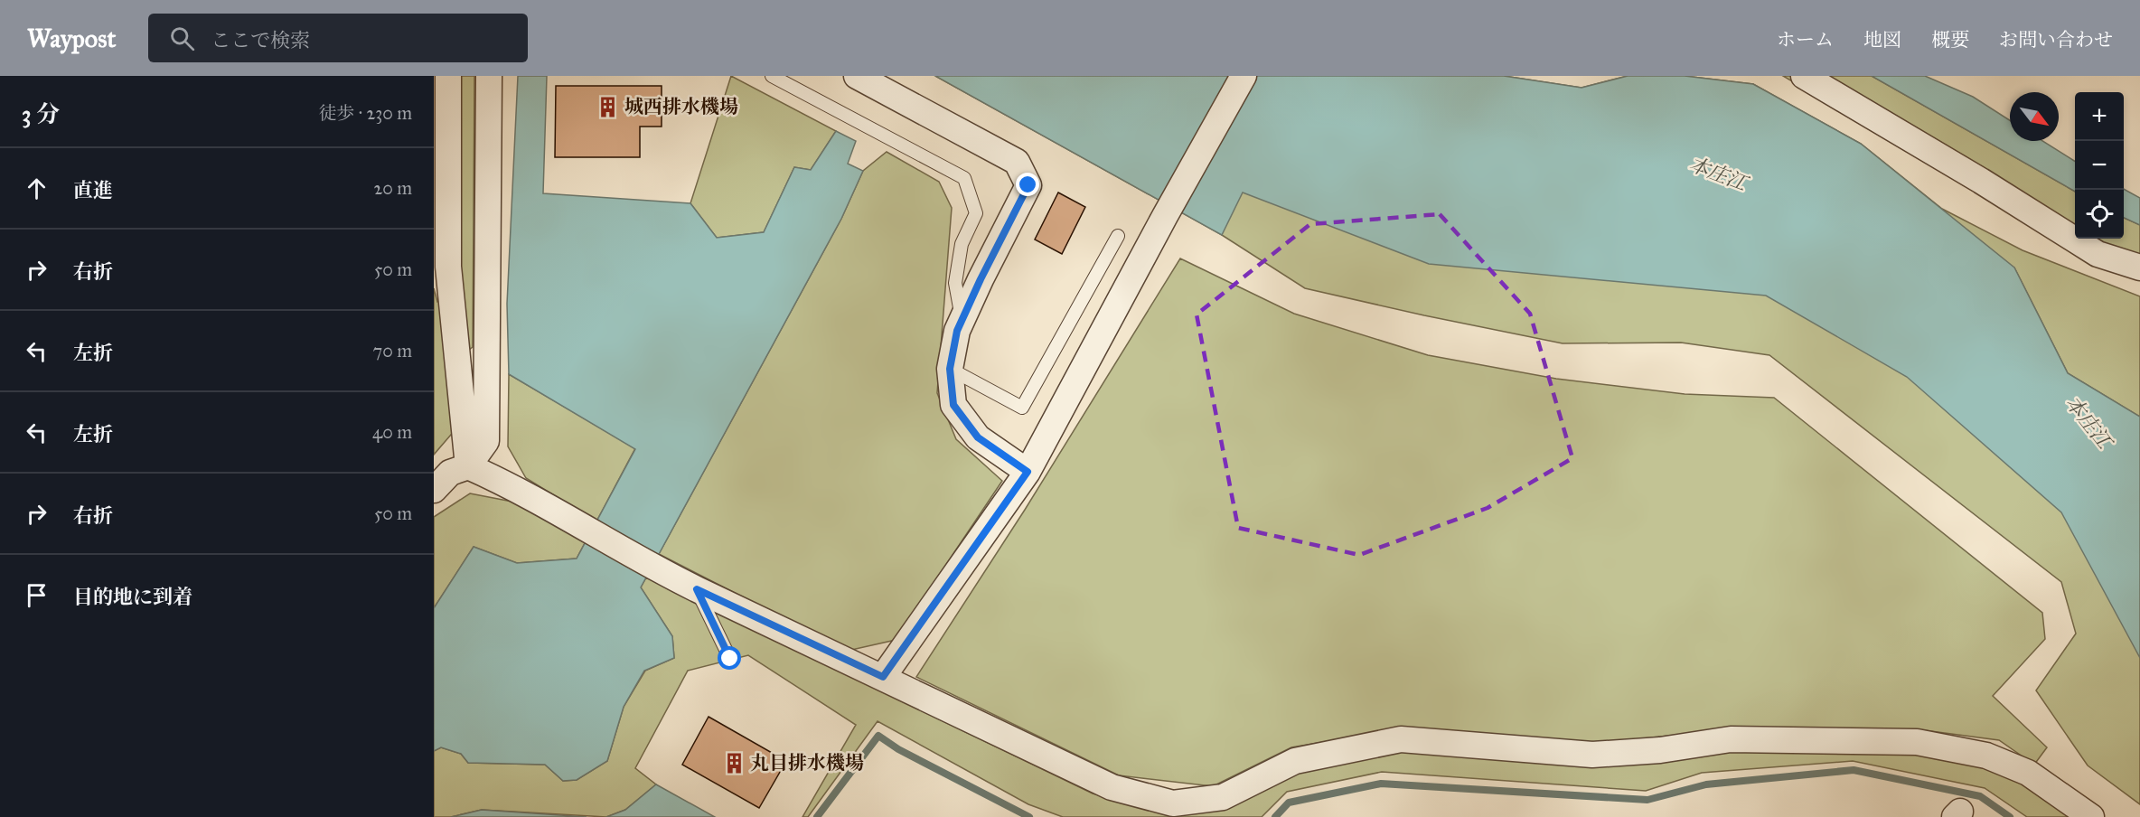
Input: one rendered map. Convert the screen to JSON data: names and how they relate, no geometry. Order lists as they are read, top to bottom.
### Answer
{
  "water": ["本庄江"],
  "places": {
    "building": ["城西排水機場", "丸目排水機場"]
  },
  "north": "bottom right",
  "page": {
    "header": "Waypost",
    "search": "ここで検索",
    "nav": [
      "ホーム",
      "地図",
      "概要",
      "お問い合わせ"
    ],
    "heading": ["3 分", "徒歩 · 230 m"],
    "map_buttons": ["+", "−"],
    "list": [
      ["直進", "20 m"],
      ["右折", "50 m"],
      ["左折", "70 m"],
      ["左折", "40 m"],
      ["右折", "50 m"],
      "目的地に到着"
    ]
  }
}
